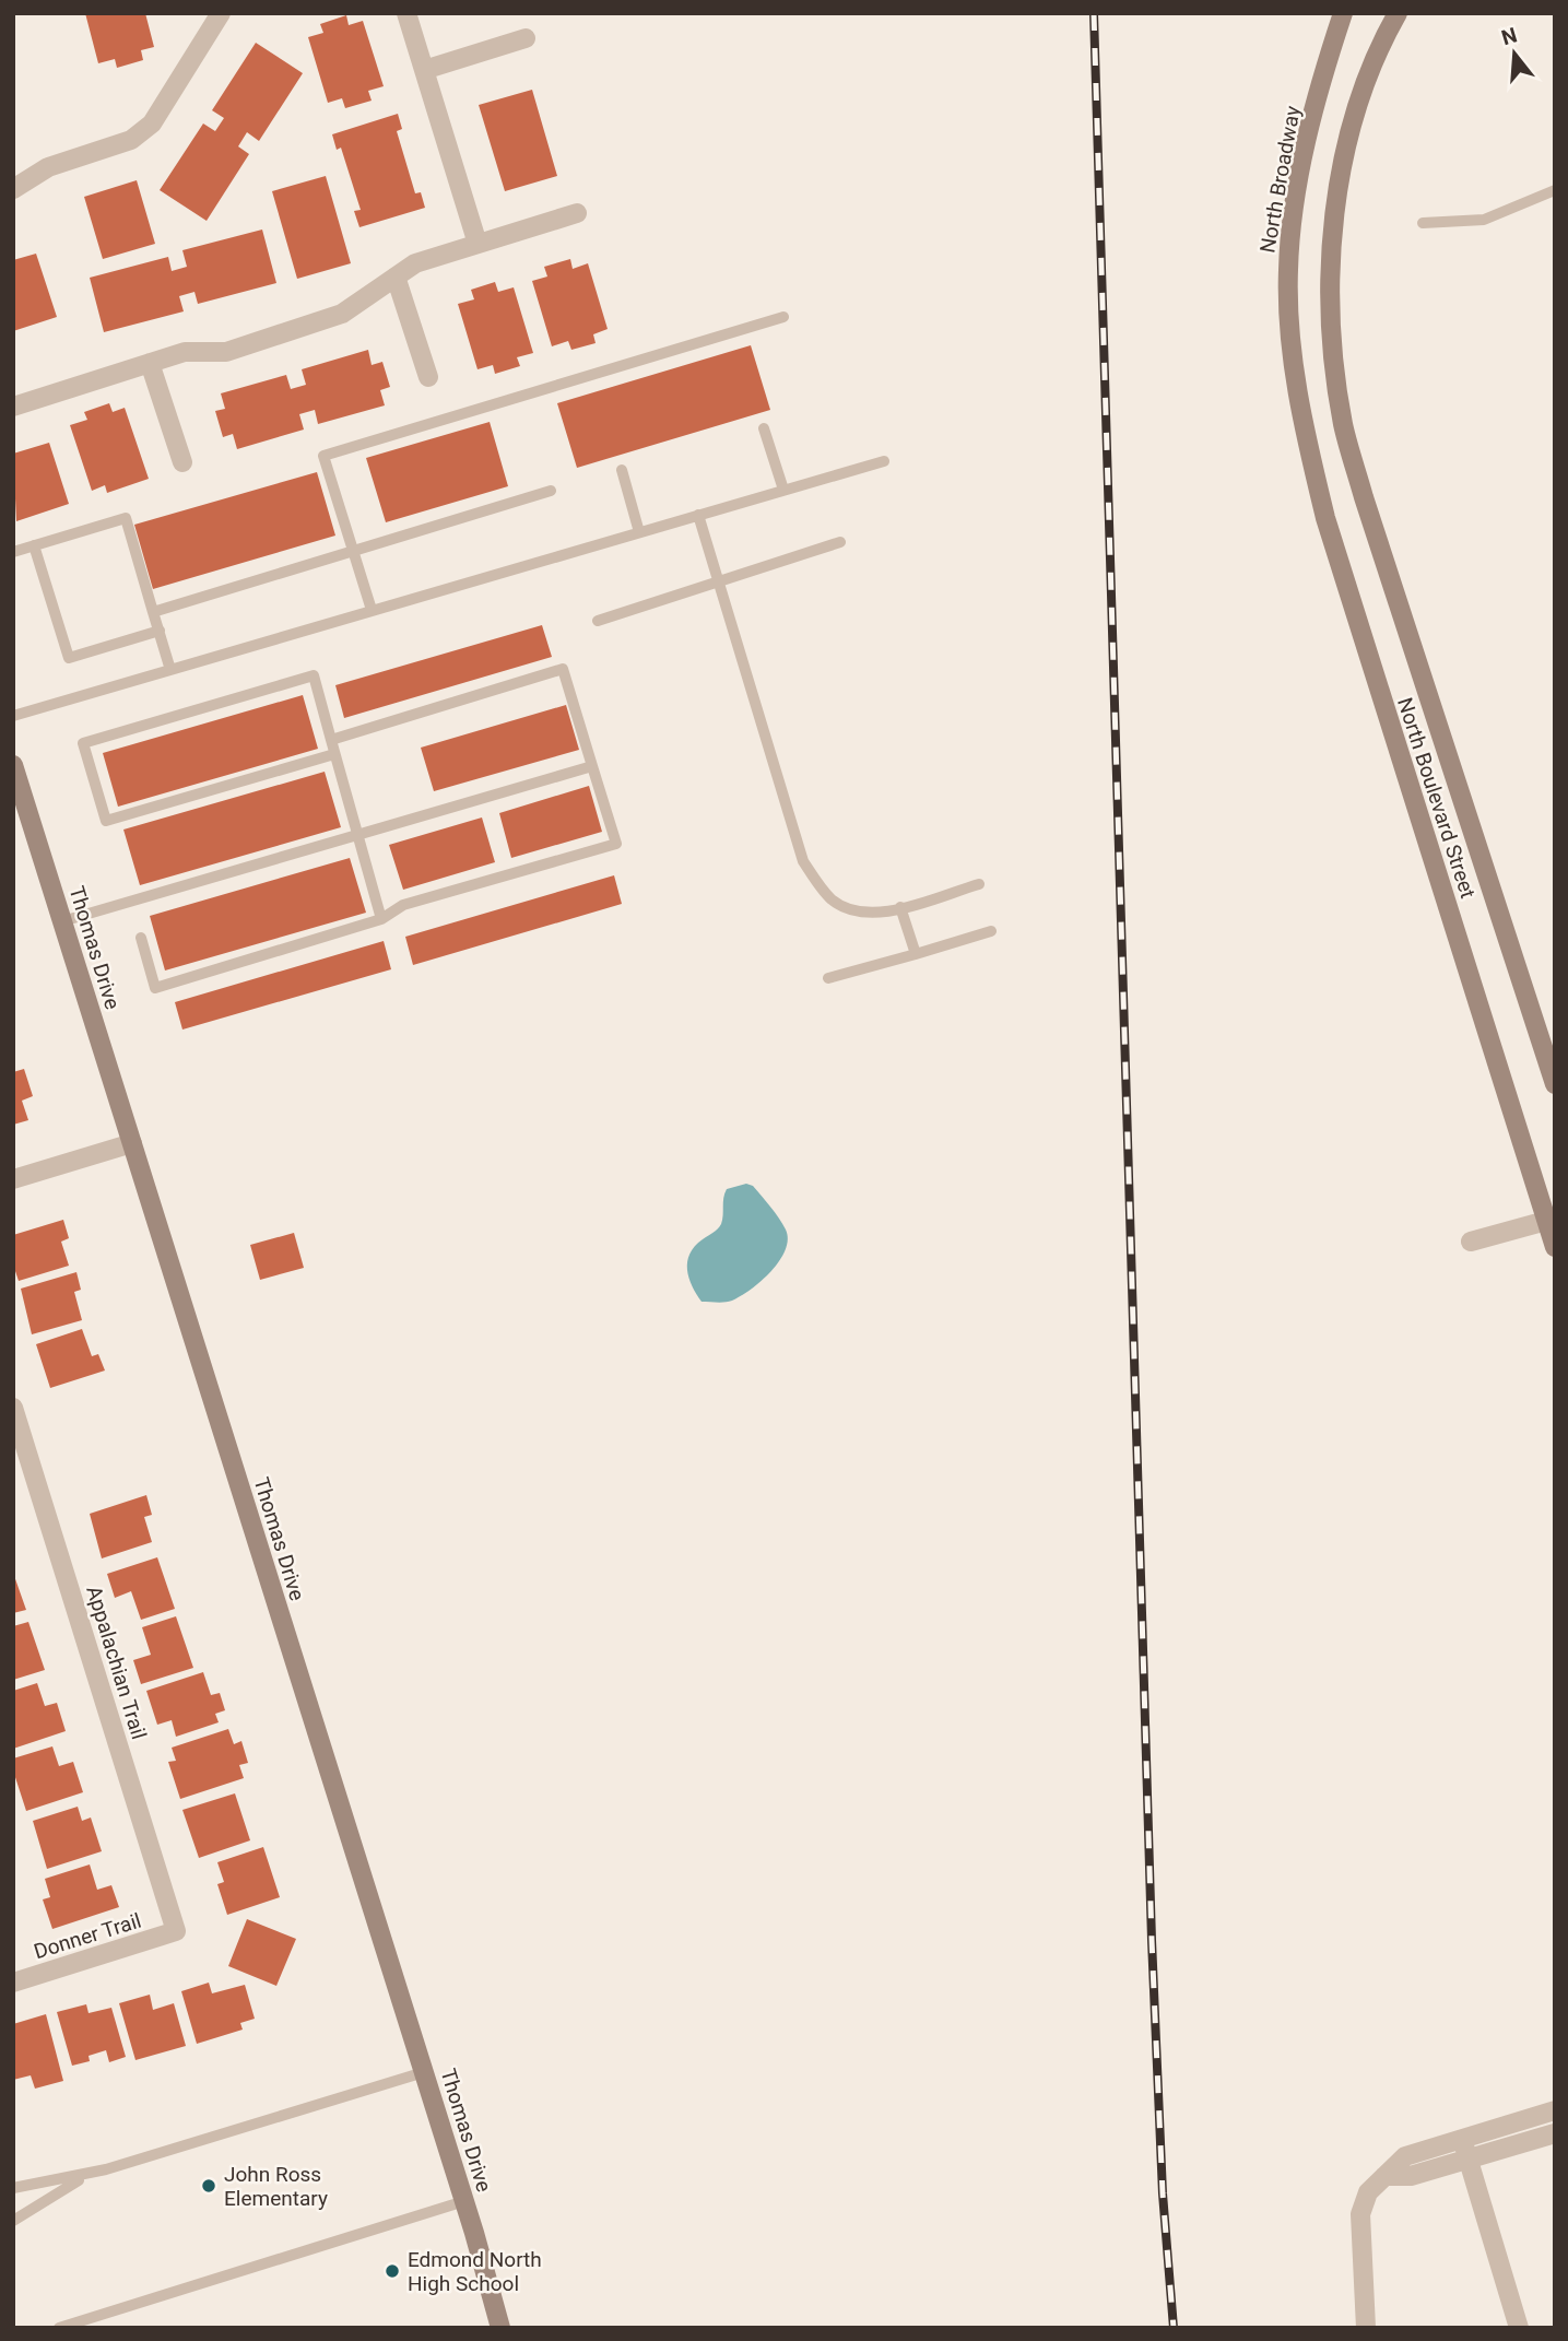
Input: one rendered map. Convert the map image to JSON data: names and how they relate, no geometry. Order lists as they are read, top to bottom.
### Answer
{
  "streets": {
    "main road": ["North Broadway", "North Boulevard Street", "Thomas Drive"],
    "street": ["Appalachian Trail", "Donner Trail"]
  },
  "crossings": [
    ["North Broadway", "North Boulevard Street"],
    ["Appalachian Trail", "Donner Trail"]
  ],
  "places": ["John Ross Elementary", "Edmond North High School"],
  "north": "top"
}
